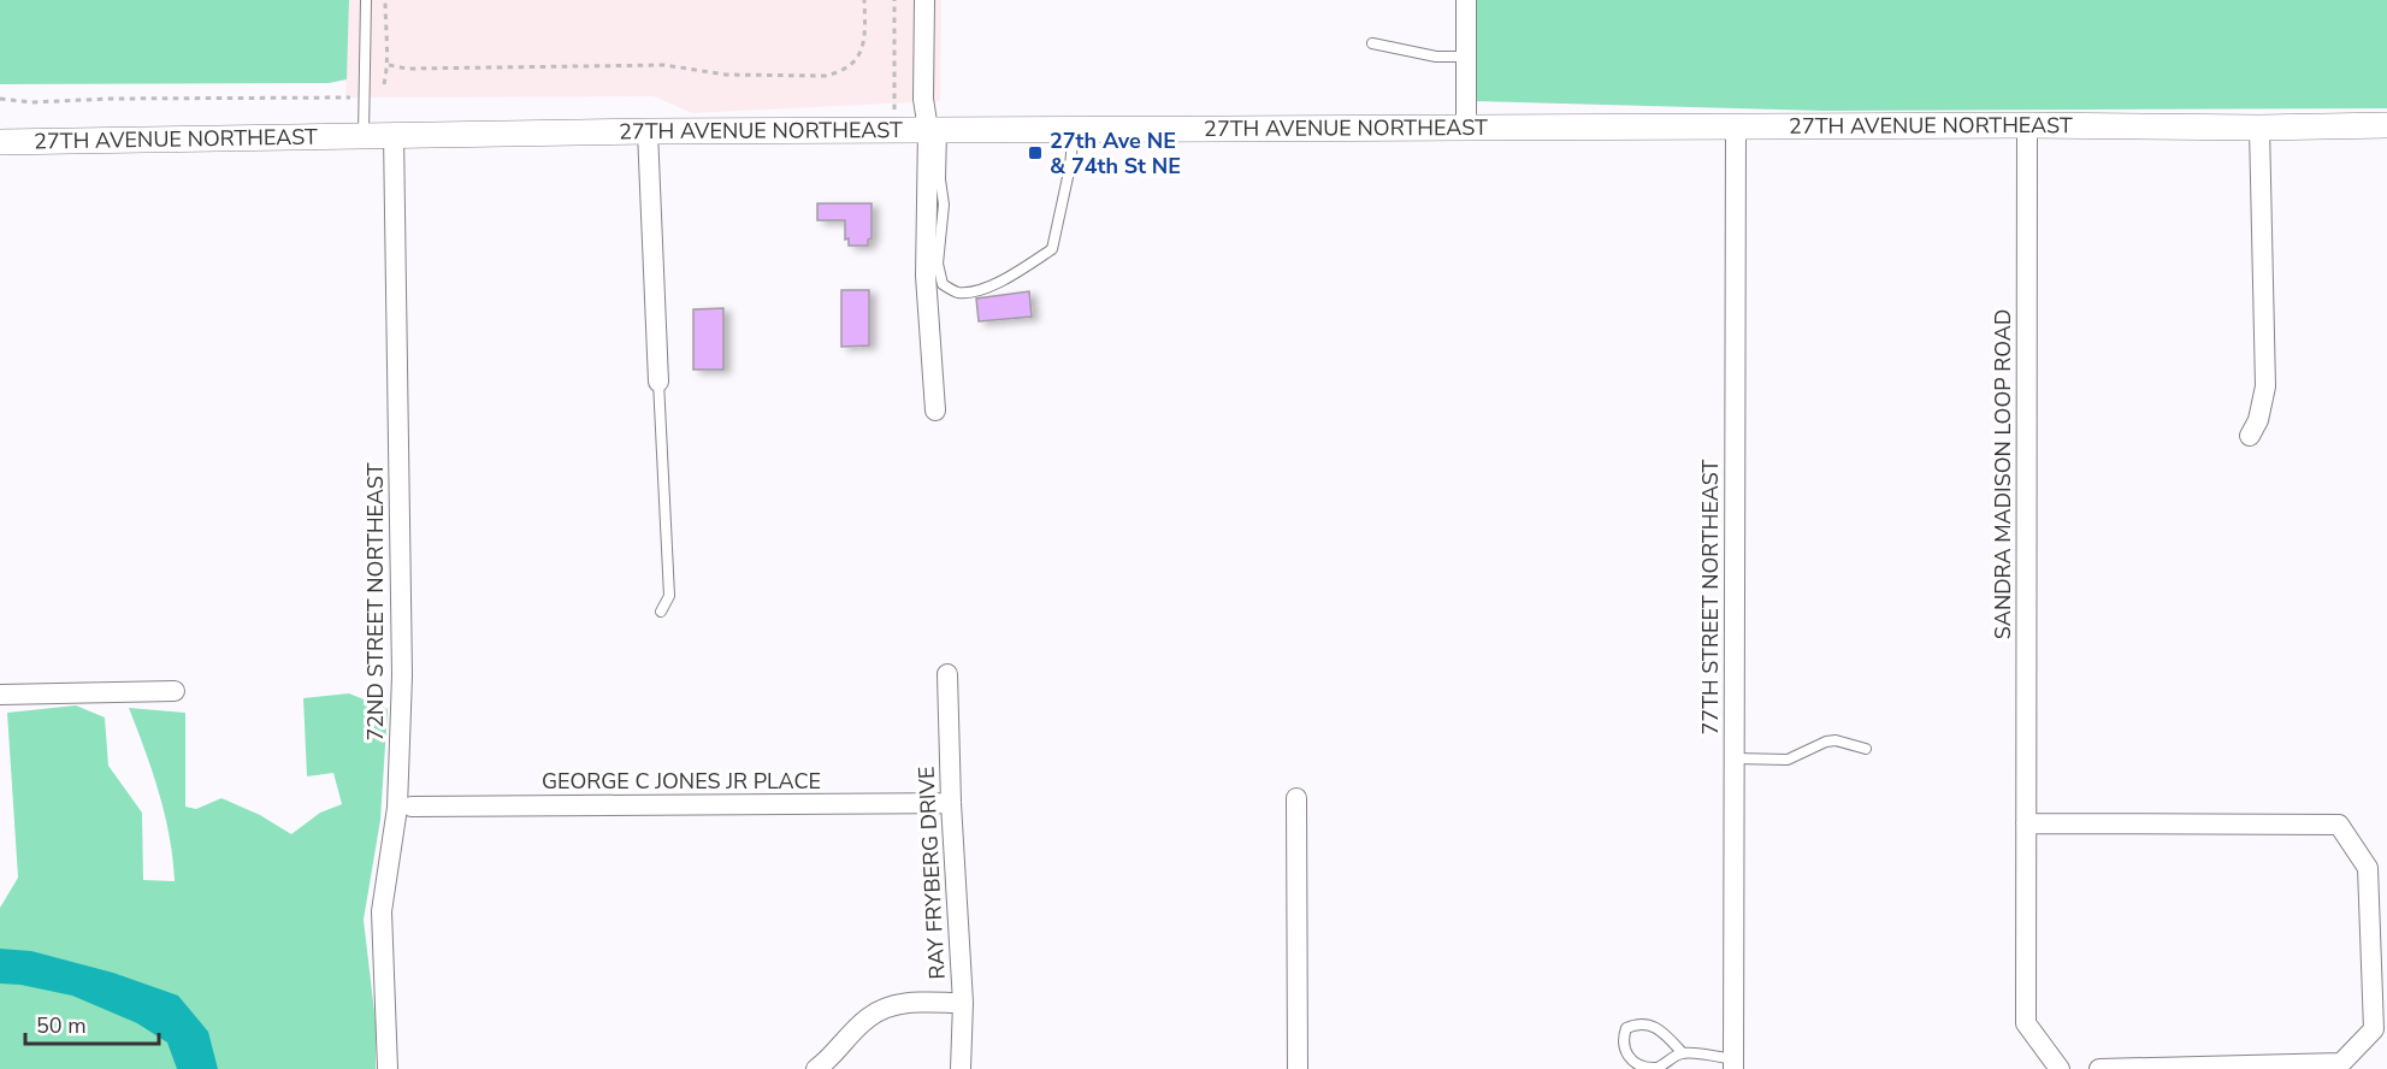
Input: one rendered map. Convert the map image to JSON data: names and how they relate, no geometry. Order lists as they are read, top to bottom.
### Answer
{
  "streets": {
    "street": [
      "27TH AVENUE NORTHEAST",
      "SANDRA MADISON LOOP ROAD",
      "77TH STREET NORTHEAST",
      "72ND STREET NORTHEAST",
      "GEORGE C JONES JR PLACE",
      "RAY FRYBERG DRIVE"
    ]
  },
  "crossings": [
    ["27TH AVENUE NORTHEAST", "SANDRA MADISON LOOP ROAD"],
    ["27TH AVENUE NORTHEAST", "77TH STREET NORTHEAST"],
    ["27TH AVENUE NORTHEAST", "72ND STREET NORTHEAST"],
    ["GEORGE C JONES JR PLACE", "RAY FRYBERG DRIVE"]
  ],
  "places": {
    "transit": ["27th Ave NE & 74th St NE"]
  },
  "scale_bar": "50 m"
}
